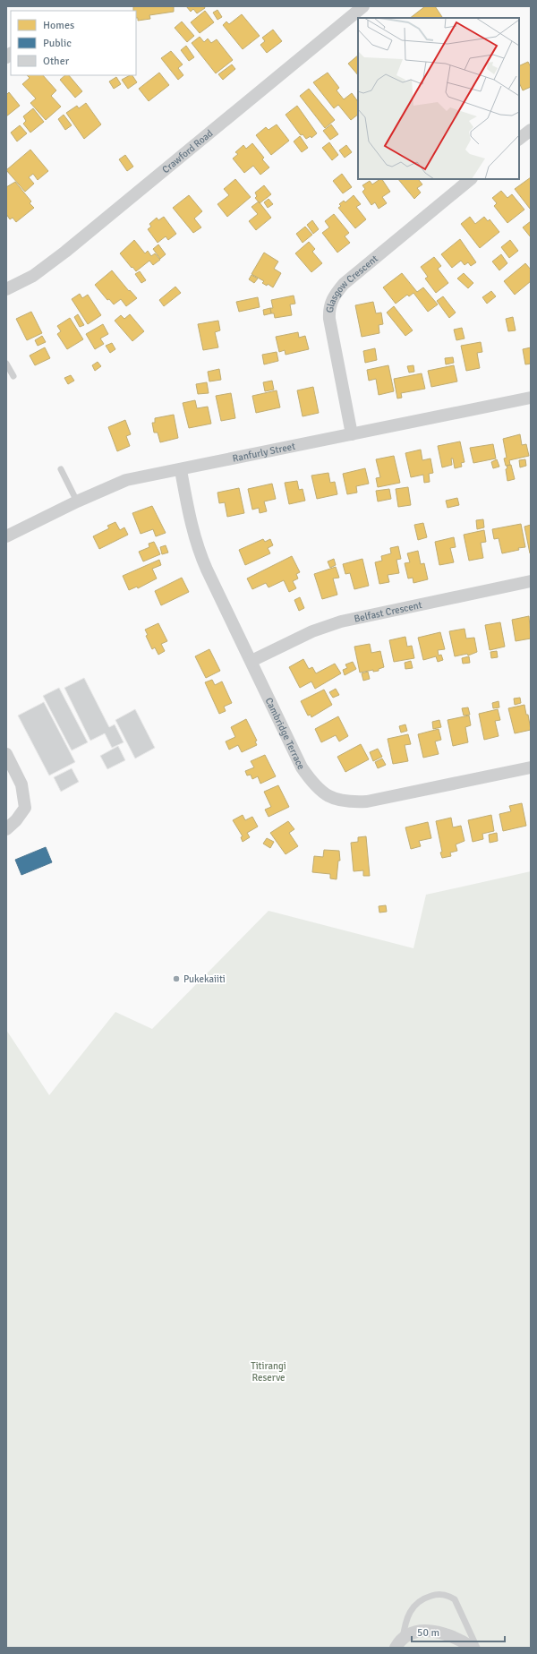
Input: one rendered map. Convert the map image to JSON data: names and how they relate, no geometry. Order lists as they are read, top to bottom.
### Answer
{
  "streets": {
    "street": [
      "Crawford Road",
      "Glasgow Crescent",
      "Ranfurly Street",
      "Belfast Crescent",
      "Cambridge Terrace"
    ]
  },
  "crossings": [
    ["Glasgow Crescent", "Ranfurly Street"],
    ["Ranfurly Street", "Cambridge Terrace"],
    ["Belfast Crescent", "Cambridge Terrace"]
  ],
  "parks": ["Titirangi Reserve"],
  "places": ["Pukekaiiti"],
  "legend": ["Homes", "Public", "Other"],
  "scale_bar": "50 m"
}
